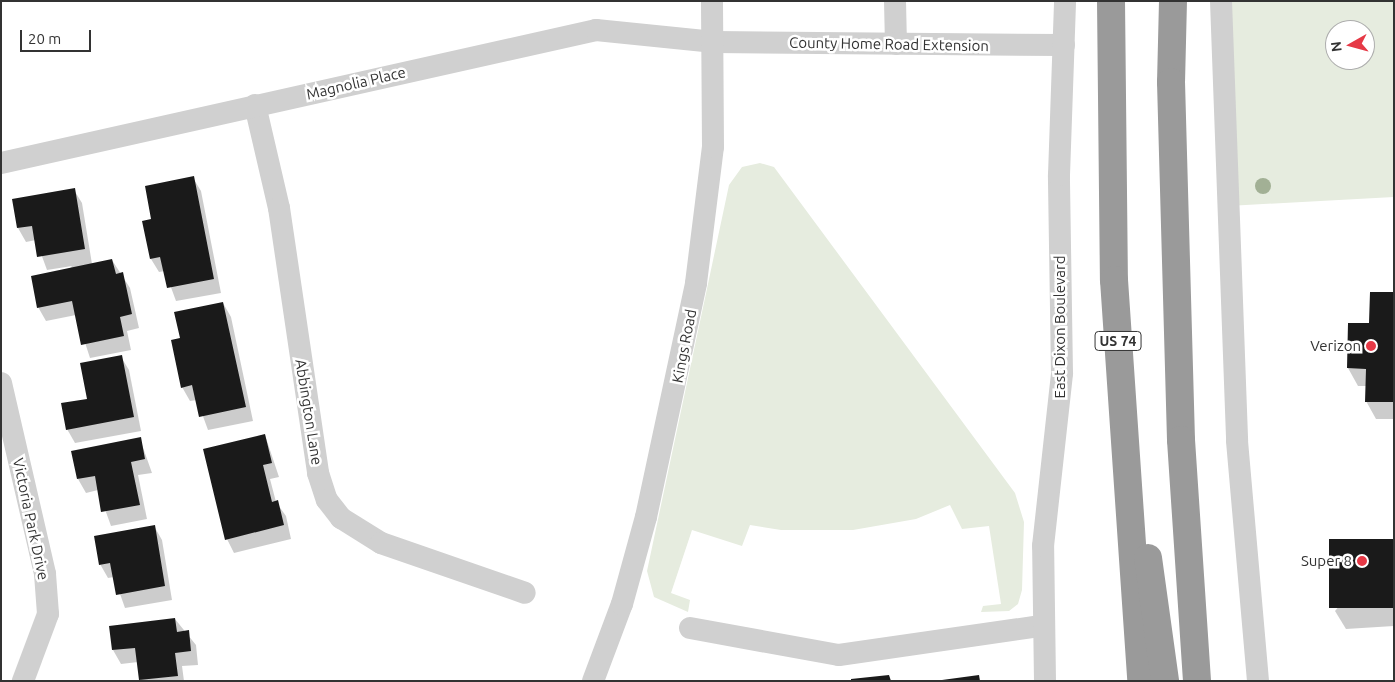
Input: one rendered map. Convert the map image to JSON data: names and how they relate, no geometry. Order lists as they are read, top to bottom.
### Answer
{
  "streets": {
    "highway": ["US 74"],
    "street": [
      "County Home Road Extension",
      "Magnolia Place",
      "East Dixon Boulevard",
      "Kings Road",
      "Abbington Lane",
      "Victoria Park Drive"
    ]
  },
  "crossings": [
    ["County Home Road Extension", "Magnolia Place"],
    ["County Home Road Extension", "East Dixon Boulevard"],
    ["County Home Road Extension", "Kings Road"],
    ["Magnolia Place", "Kings Road"],
    ["Magnolia Place", "Abbington Lane"]
  ],
  "places": ["Verizon", "Super 8"],
  "scale_bar": "20 m",
  "north": "left"
}
